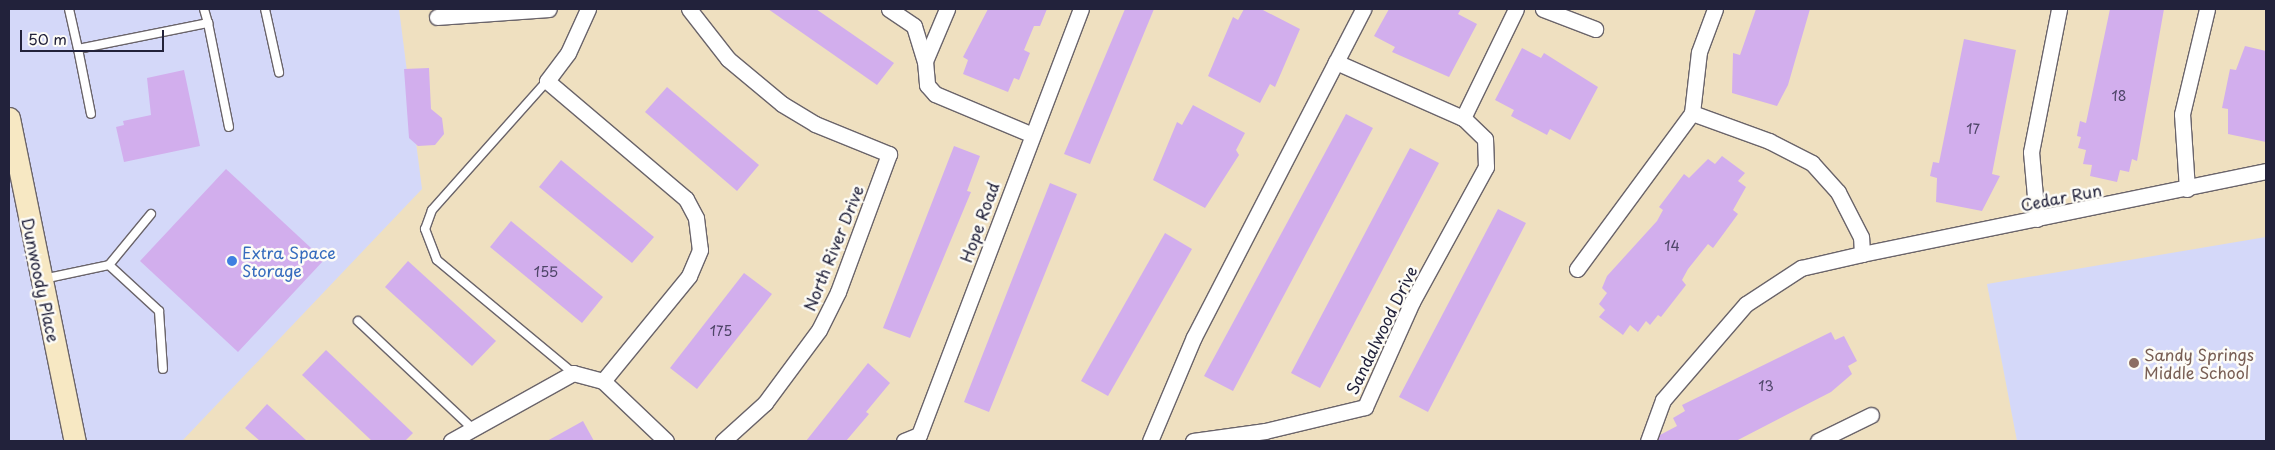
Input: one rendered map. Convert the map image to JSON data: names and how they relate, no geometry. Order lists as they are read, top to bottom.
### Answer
{
  "streets": {
    "street": [
      "Cedar Run",
      "Hope Road",
      "North River Drive",
      "Dunwoody Place",
      "Sandalwood Drive"
    ]
  },
  "places": ["Extra Space Storage", "Sandy Springs Middle School"],
  "house_numbers": [
    "18",
    "17",
    "14",
    "155",
    "175",
    "13"
  ],
  "scale_bar": "50 m"
}
